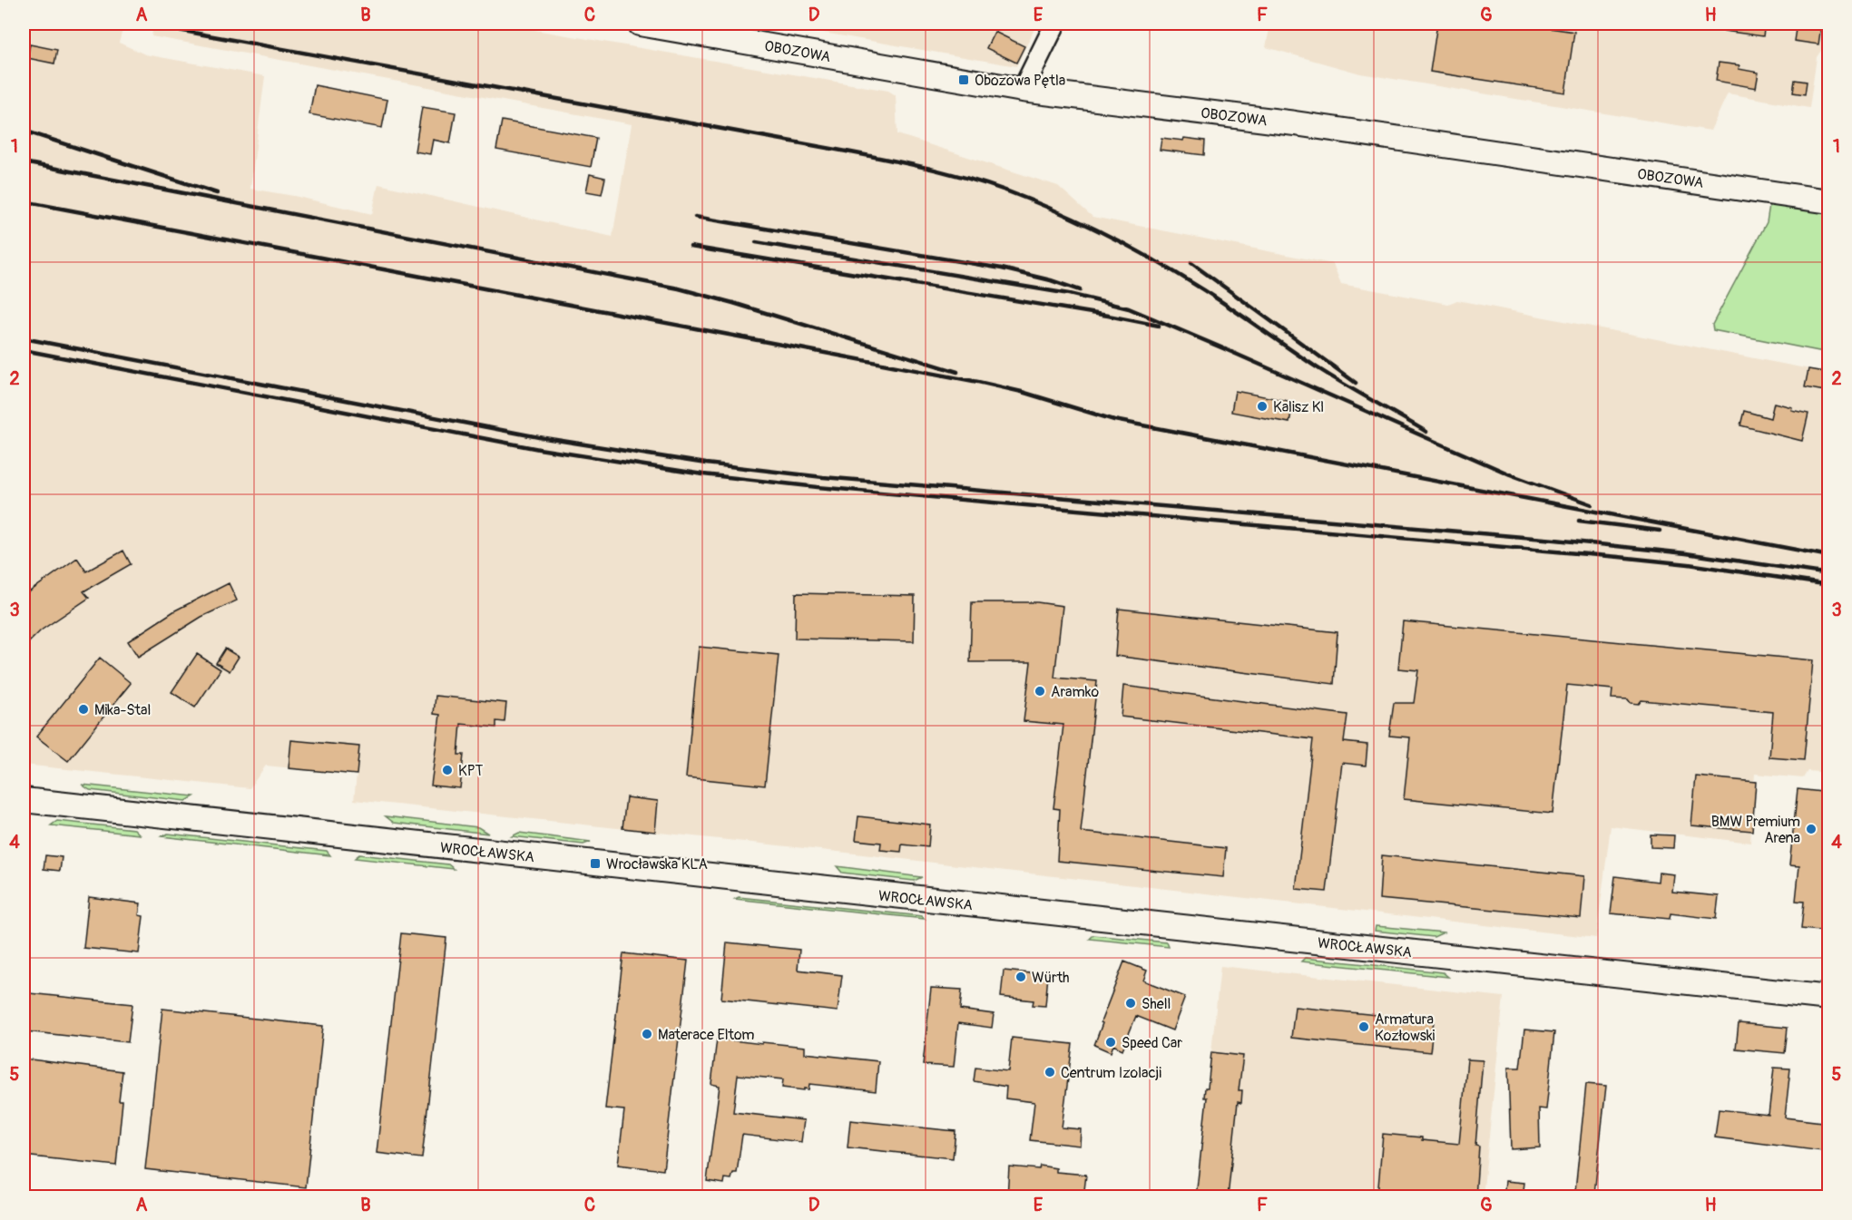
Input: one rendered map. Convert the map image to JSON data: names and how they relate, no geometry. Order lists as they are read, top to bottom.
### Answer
{
  "streets": {
    "street": ["OBOZOWA", "WROCŁAWSKA"]
  },
  "places": {
    "transit": ["Obozowa Pętla", "Wrocławska KLA"],
    "other": [
      "Kalisz Kl",
      "Aramko",
      "Mika-Stal",
      "KPT",
      "BMW Premium Arena",
      "Würth",
      "Shell",
      "Armatura Kozłowski",
      "Materace Eltom",
      "Speed Car",
      "Centrum Izolacji"
    ]
  },
  "grid": {
    "columns": [
      "A",
      "B",
      "C",
      "D",
      "E",
      "F",
      "G",
      "H"
    ],
    "rows": [
      "1",
      "2",
      "3",
      "4",
      "5"
    ]
  }
}
